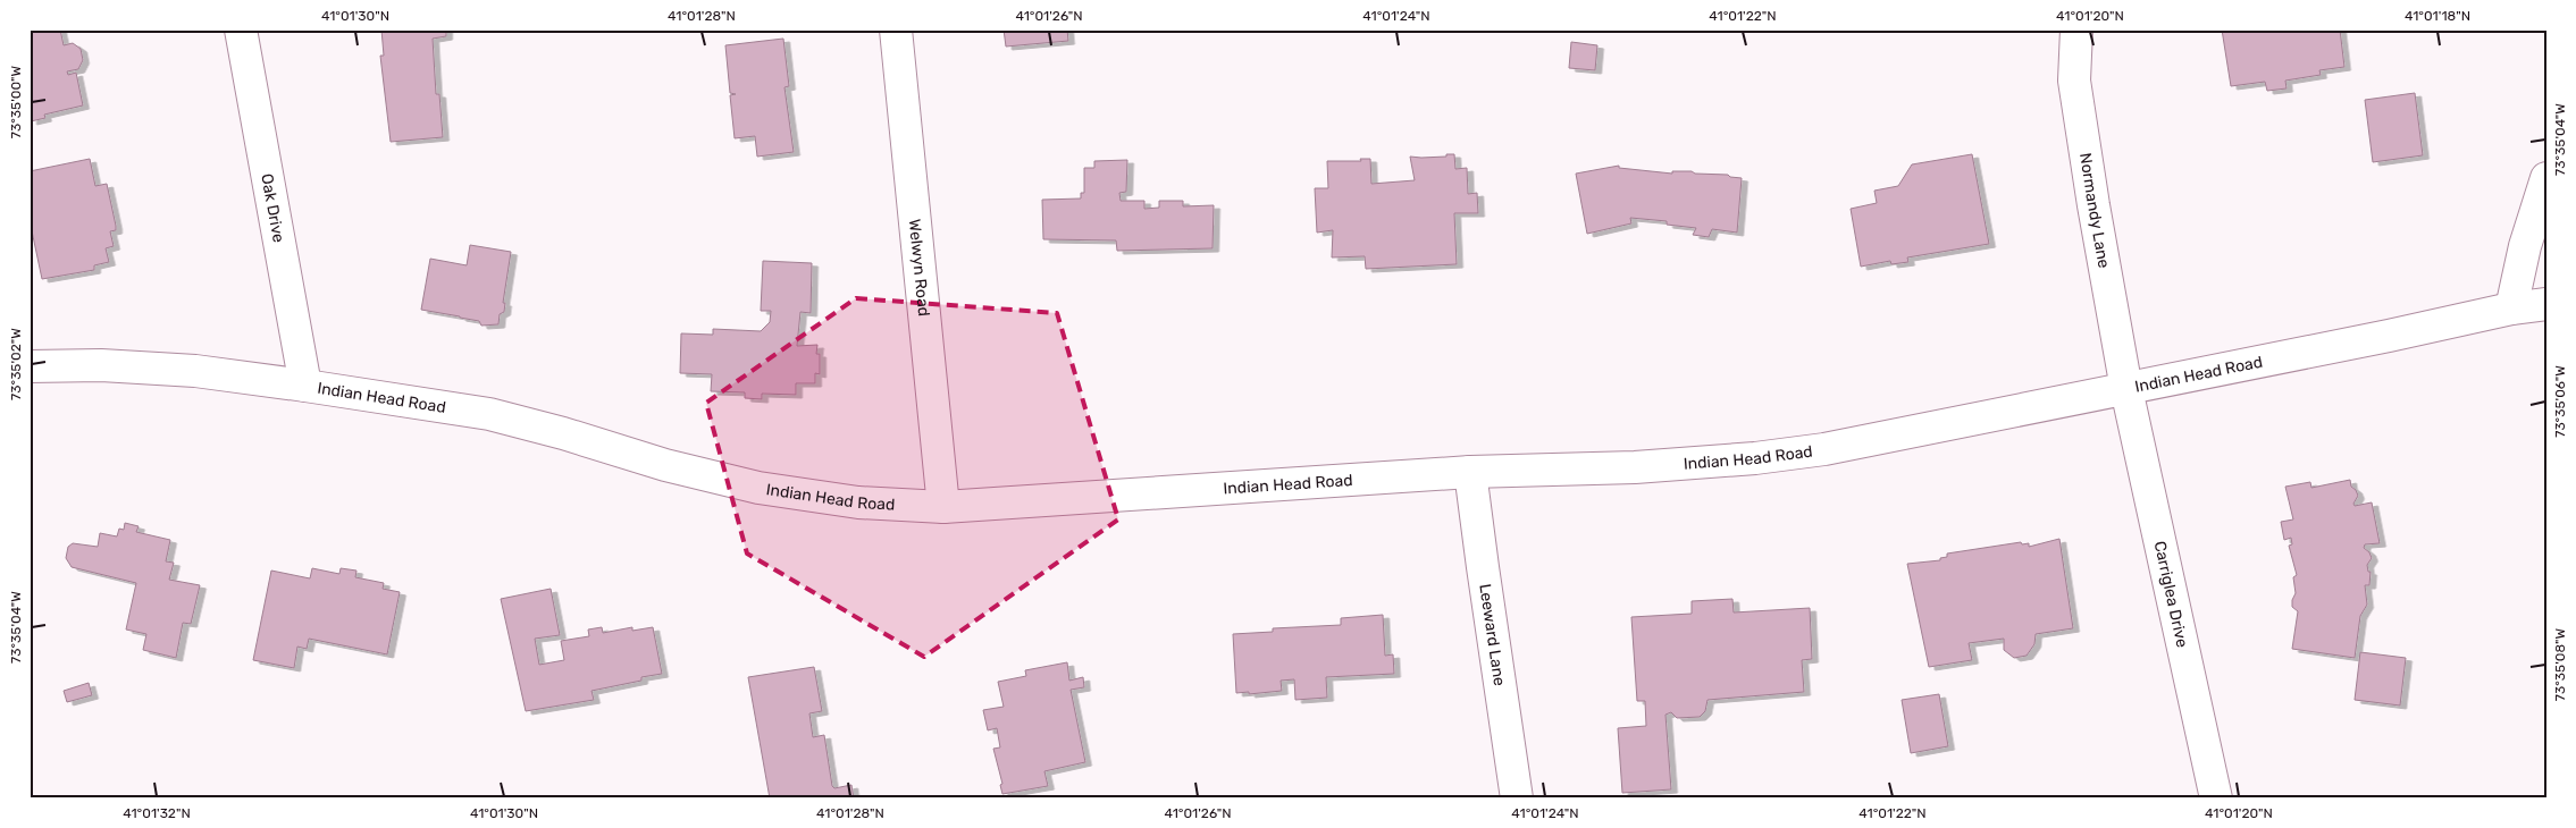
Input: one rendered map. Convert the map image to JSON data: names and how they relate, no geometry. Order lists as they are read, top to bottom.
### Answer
{
  "streets": {
    "street": [
      "Oak Drive",
      "Normandy Lane",
      "Welwyn Road",
      "Indian Head Road",
      "Carriglea Drive",
      "Leeward Lane"
    ]
  },
  "crossings": [
    ["Oak Drive", "Indian Head Road"],
    ["Normandy Lane", "Indian Head Road"],
    ["Normandy Lane", "Carriglea Drive"],
    ["Welwyn Road", "Indian Head Road"],
    ["Indian Head Road", "Carriglea Drive"],
    ["Indian Head Road", "Leeward Lane"]
  ],
  "coordinates": [
    "41°01'30\"N",
    "41°01'28\"N",
    "41°01'26\"N",
    "41°01'24\"N",
    "41°01'22\"N",
    "41°01'20\"N",
    "41°01'18\"N",
    "73°35'00\"W",
    "73°35'04\"W",
    "73°35'02\"W",
    "73°35'06\"W",
    "73°35'08\"W",
    "41°01'32\"N"
  ]
}
